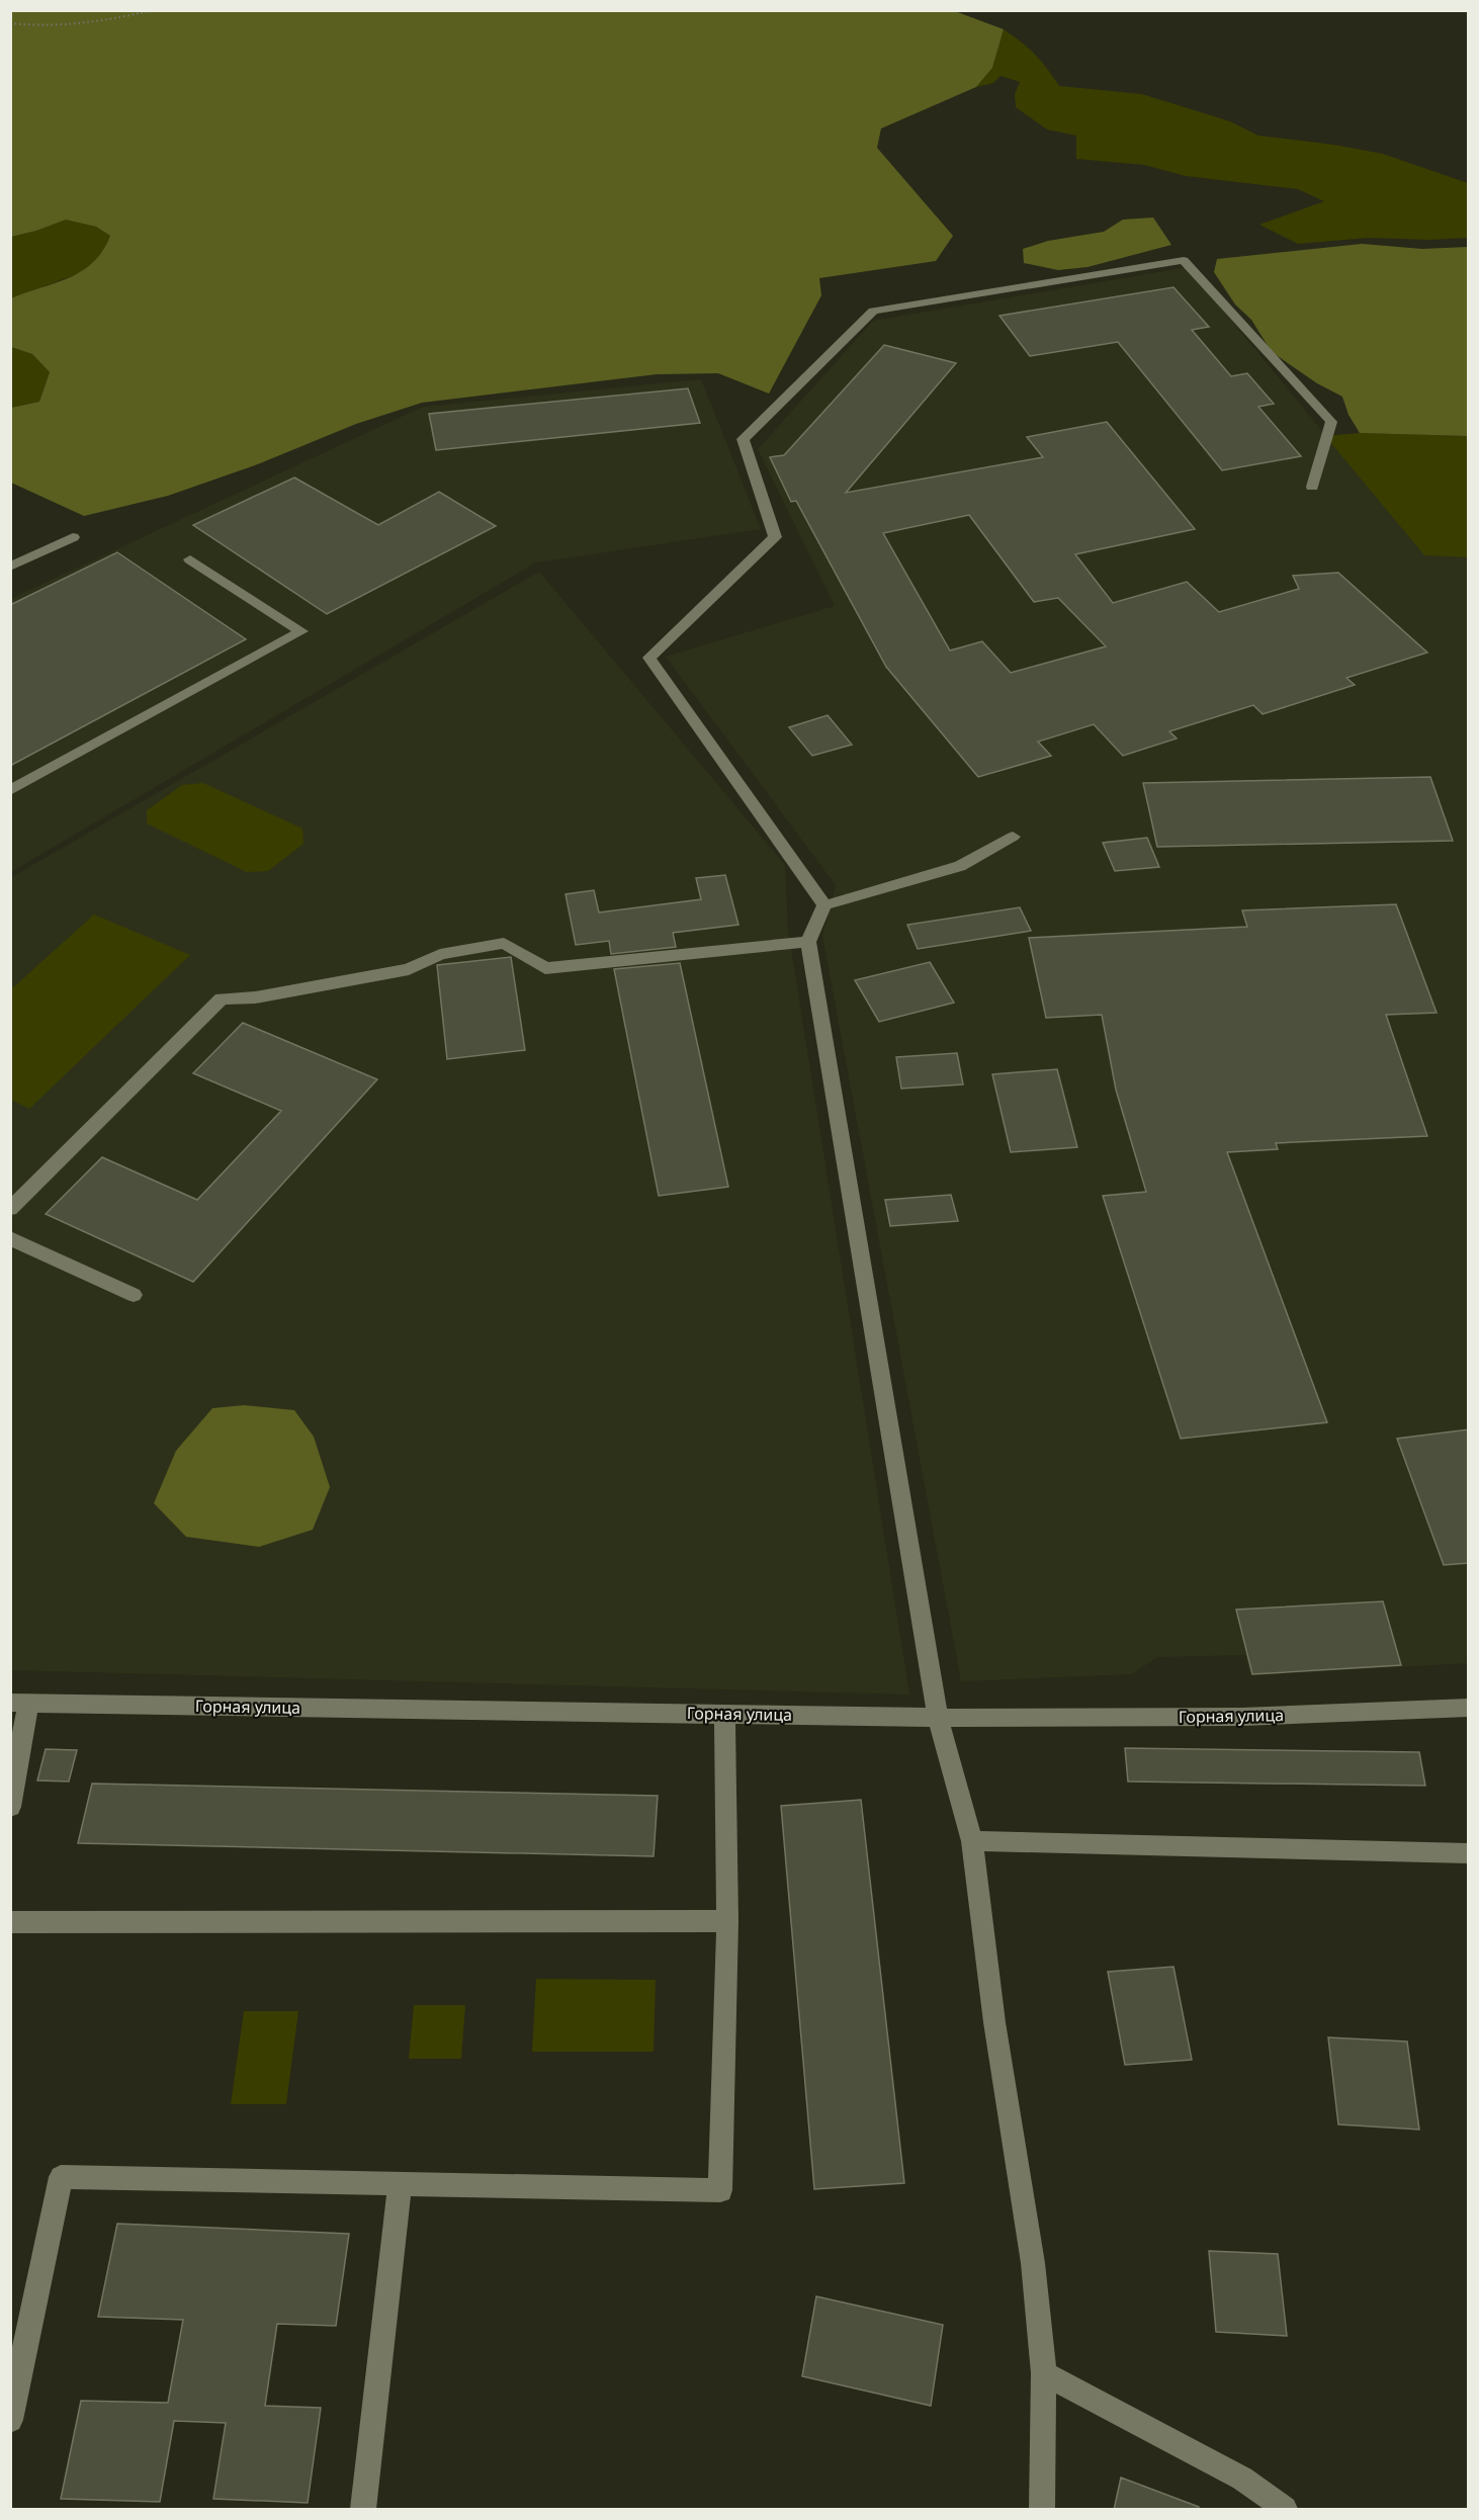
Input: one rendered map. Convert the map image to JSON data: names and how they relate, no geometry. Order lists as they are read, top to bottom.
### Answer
{
  "streets": {
    "street": ["Горная улица"]
  }
}
